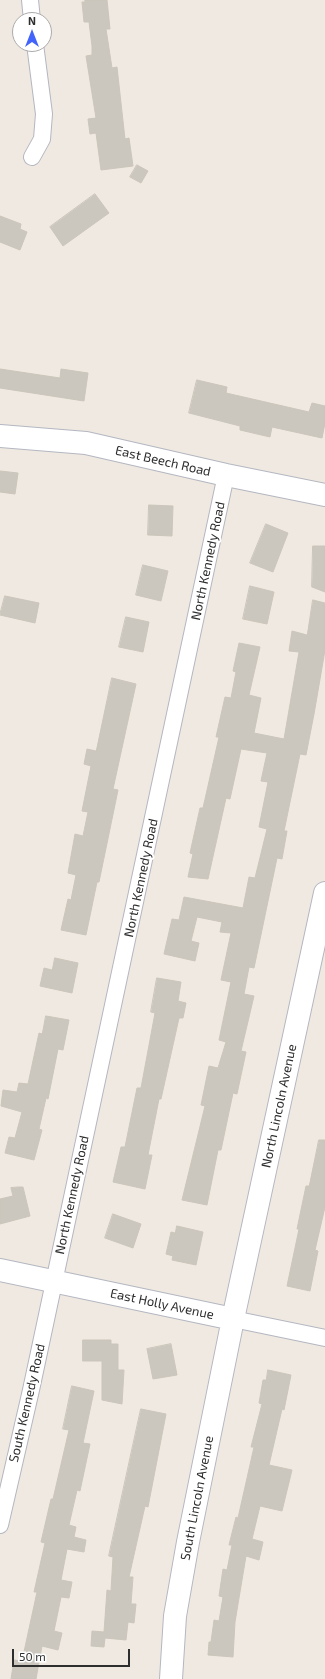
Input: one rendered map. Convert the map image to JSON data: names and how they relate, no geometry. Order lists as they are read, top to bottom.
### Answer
{
  "streets": {
    "street": [
      "East Beech Road",
      "North Kennedy Road",
      "North Lincoln Avenue",
      "East Holly Avenue",
      "South Kennedy Road",
      "South Lincoln Avenue"
    ]
  },
  "crossings": [
    ["East Beech Road", "North Kennedy Road"],
    ["North Kennedy Road", "East Holly Avenue"],
    ["North Kennedy Road", "South Kennedy Road"],
    ["North Lincoln Avenue", "East Holly Avenue"],
    ["North Lincoln Avenue", "South Lincoln Avenue"],
    ["East Holly Avenue", "South Kennedy Road"],
    ["East Holly Avenue", "South Lincoln Avenue"]
  ],
  "scale_bar": "50 m",
  "north": "top"
}
